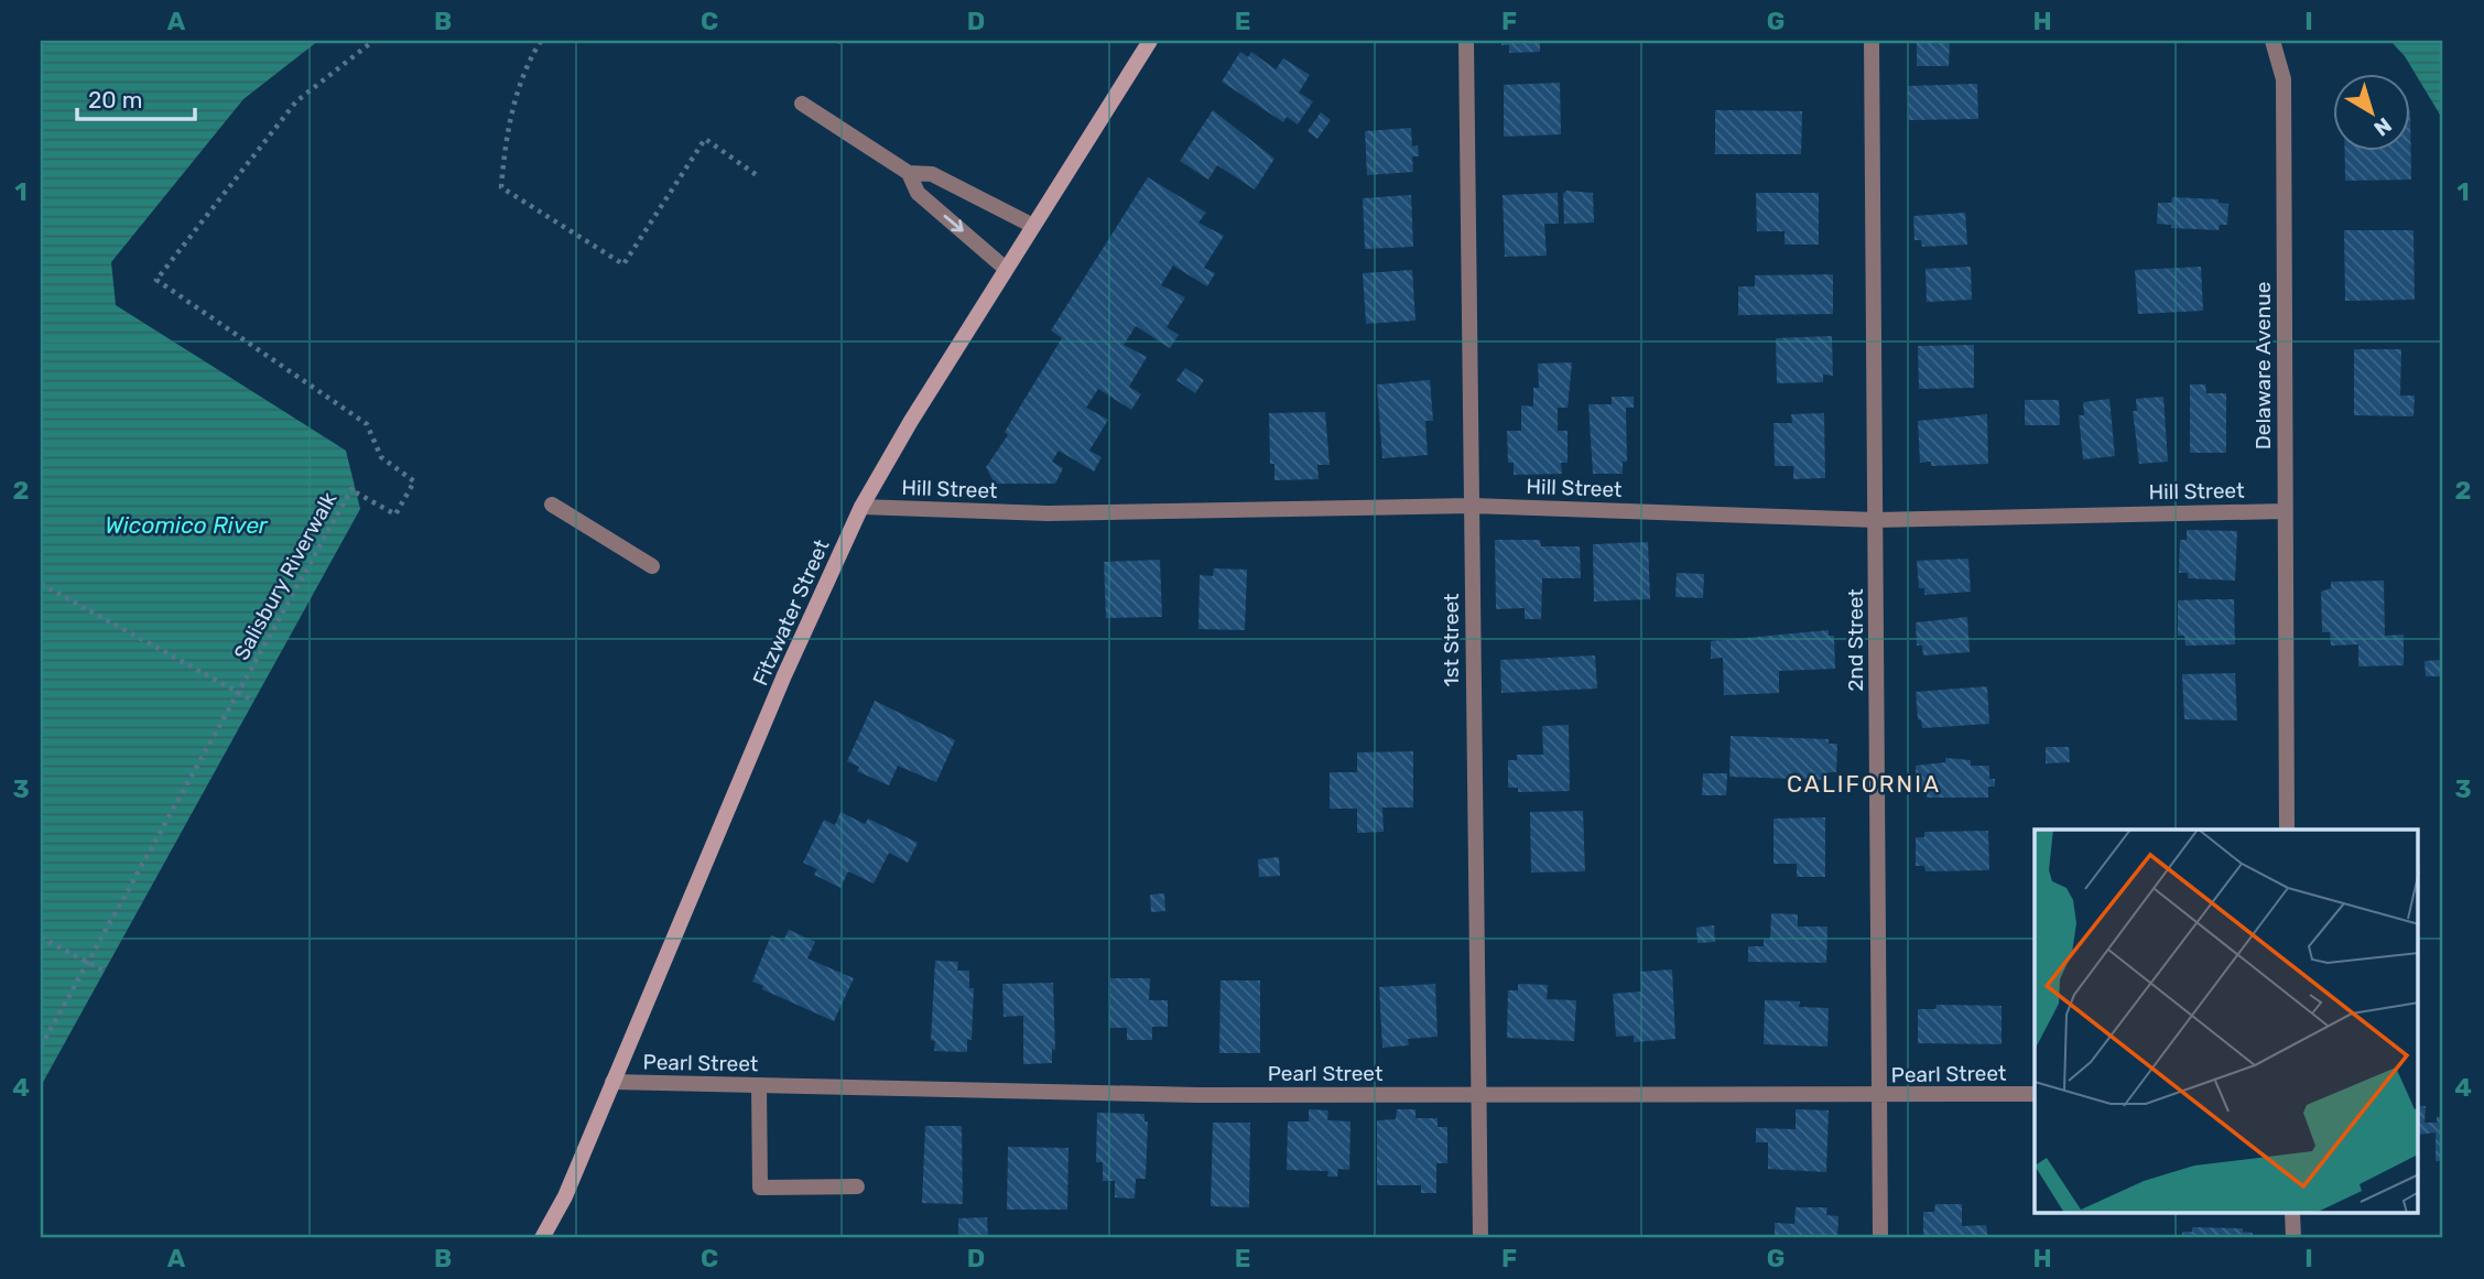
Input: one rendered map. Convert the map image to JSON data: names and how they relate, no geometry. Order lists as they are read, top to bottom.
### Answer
{
  "streets": {
    "street": [
      "Delaware Avenue",
      "Hill Street",
      "Fitzwater Street",
      "1st Street",
      "2nd Street",
      "Pearl Street"
    ],
    "path": ["Salisbury Riverwalk"]
  },
  "crossings": [
    ["Delaware Avenue", "Hill Street"],
    ["Hill Street", "Fitzwater Street"],
    ["Hill Street", "1st Street"],
    ["Hill Street", "2nd Street"],
    ["Fitzwater Street", "Pearl Street"],
    ["1st Street", "Pearl Street"],
    ["2nd Street", "Pearl Street"]
  ],
  "districts": ["CALIFORNIA"],
  "water": ["Wicomico River"],
  "scale_bar": "20 m",
  "north": "bottom right",
  "grid": {
    "columns": [
      "A",
      "B",
      "C",
      "D",
      "E",
      "F",
      "G",
      "H",
      "I"
    ],
    "rows": [
      "1",
      "2",
      "3",
      "4"
    ]
  }
}
